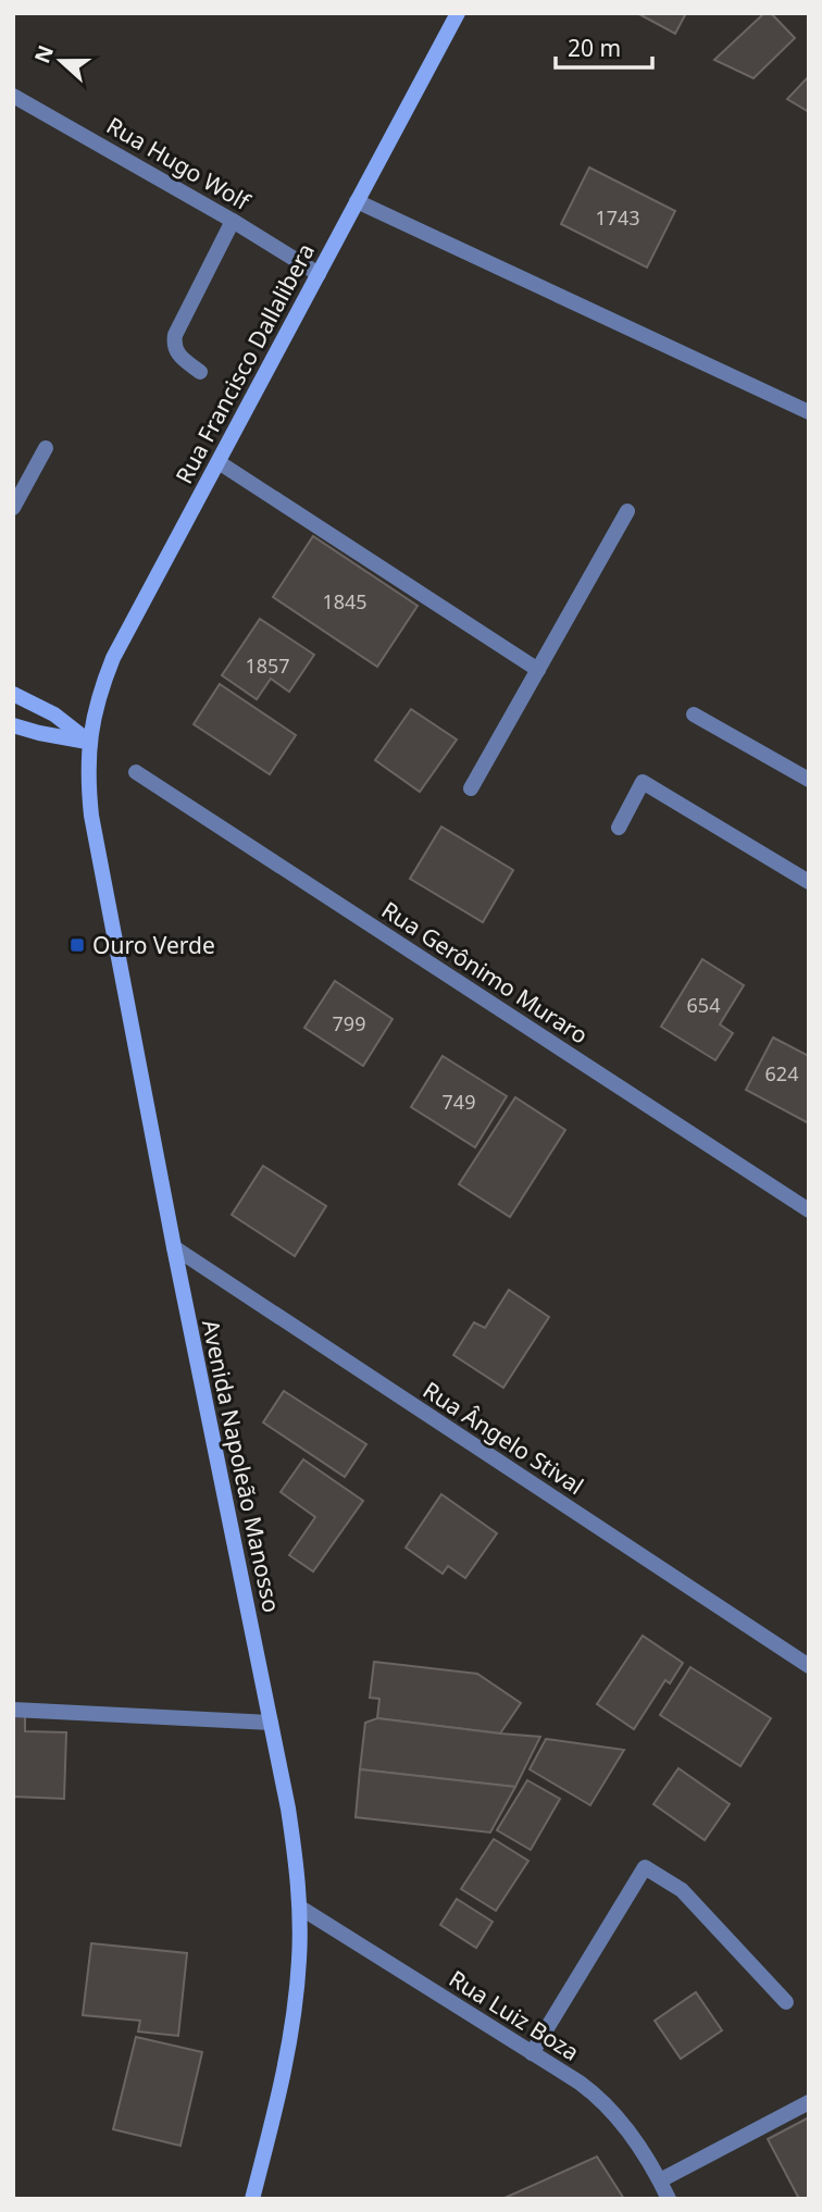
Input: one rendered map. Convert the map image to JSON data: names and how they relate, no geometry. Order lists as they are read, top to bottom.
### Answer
{
  "streets": {
    "street": [
      "Rua Hugo Wolf",
      "Rua Francisco Dallalibera",
      "Rua Gerônimo Muraro",
      "Rua Ângelo Stival",
      "Avenida Napoleão Manosso",
      "Rua Luiz Boza"
    ]
  },
  "crossings": [
    ["Rua Hugo Wolf", "Rua Francisco Dallalibera"],
    ["Rua Francisco Dallalibera", "Avenida Napoleão Manosso"],
    ["Rua Ângelo Stival", "Avenida Napoleão Manosso"],
    ["Avenida Napoleão Manosso", "Rua Luiz Boza"]
  ],
  "places": {
    "transit": ["Ouro Verde"]
  },
  "house_numbers": [
    "1743",
    "1845",
    "1857",
    "654",
    "799",
    "624",
    "749"
  ],
  "scale_bar": "20 m",
  "north": "left"
}
